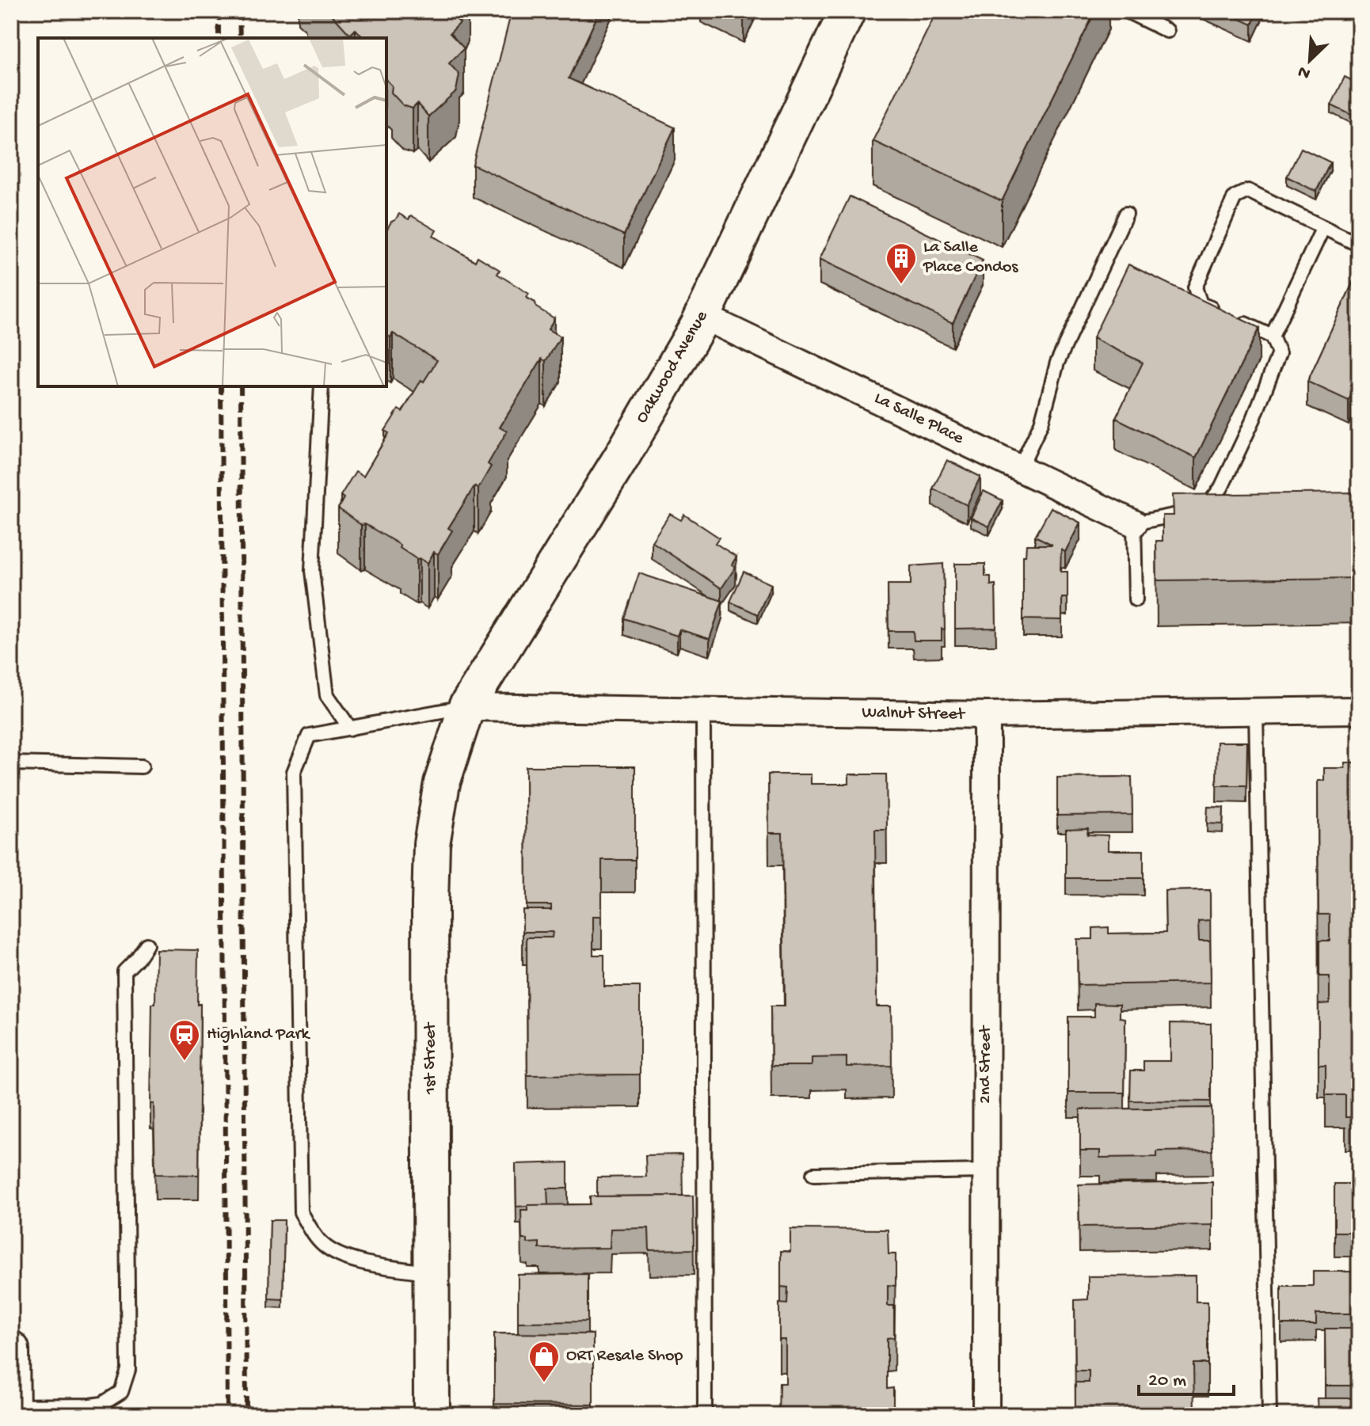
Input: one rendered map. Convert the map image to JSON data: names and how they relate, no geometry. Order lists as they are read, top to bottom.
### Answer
{
  "streets": {
    "street": [
      "Oakwood Avenue",
      "La Salle Place",
      "Walnut Street",
      "1st Street",
      "2nd Street"
    ]
  },
  "crossings": [
    ["Oakwood Avenue", "La Salle Place"],
    ["Oakwood Avenue", "Walnut Street"],
    ["Oakwood Avenue", "1st Street"],
    ["Walnut Street", "1st Street"],
    ["Walnut Street", "2nd Street"]
  ],
  "places": {
    "building": ["La Salle Place Condos"],
    "station": ["Highland Park"],
    "shop": ["ORT Resale Shop"]
  },
  "scale_bar": "20 m",
  "north": "bottom left"
}
